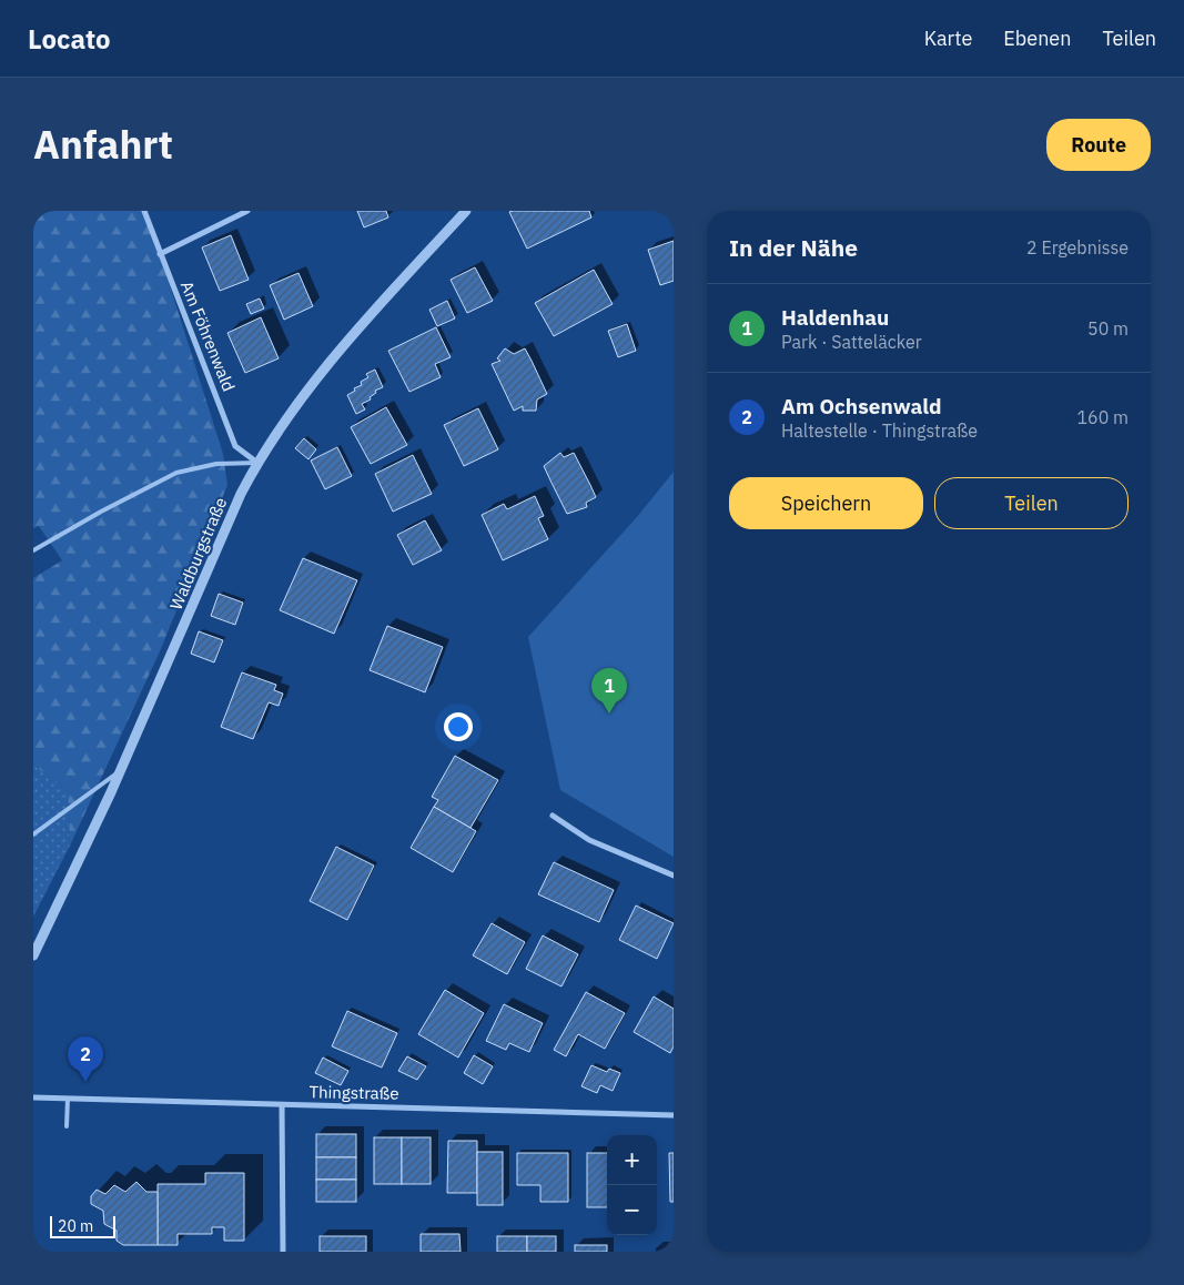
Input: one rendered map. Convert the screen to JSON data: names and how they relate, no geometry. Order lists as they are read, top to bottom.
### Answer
{
  "streets": {
    "street": ["Am Föhrenwald", "Waldburgstraße", "Thingstraße"]
  },
  "crossings": [
    ["Am Föhrenwald", "Waldburgstraße"]
  ],
  "scale_bar": "20 m",
  "page": {
    "header": "Locato",
    "nav": ["Karte", "Ebenen", "Teilen"],
    "title": "Anfahrt",
    "buttons": [
      "Route",
      ["Speichern", "Teilen"]
    ],
    "heading": ["In der Nähe", "2 Ergebnisse"],
    "list": [
      {
        "mark": "1",
        "name": "Haldenhau",
        "note": "Park · Satteläcker",
        "value": "50 m"
      },
      {
        "mark": "2",
        "name": "Am Ochsenwald",
        "note": "Haltestelle · Thingstraße",
        "value": "160 m"
      }
    ],
    "pins": ["1", "2"],
    "map_buttons": ["+", "−"],
    "scale": "20 m"
  }
}
